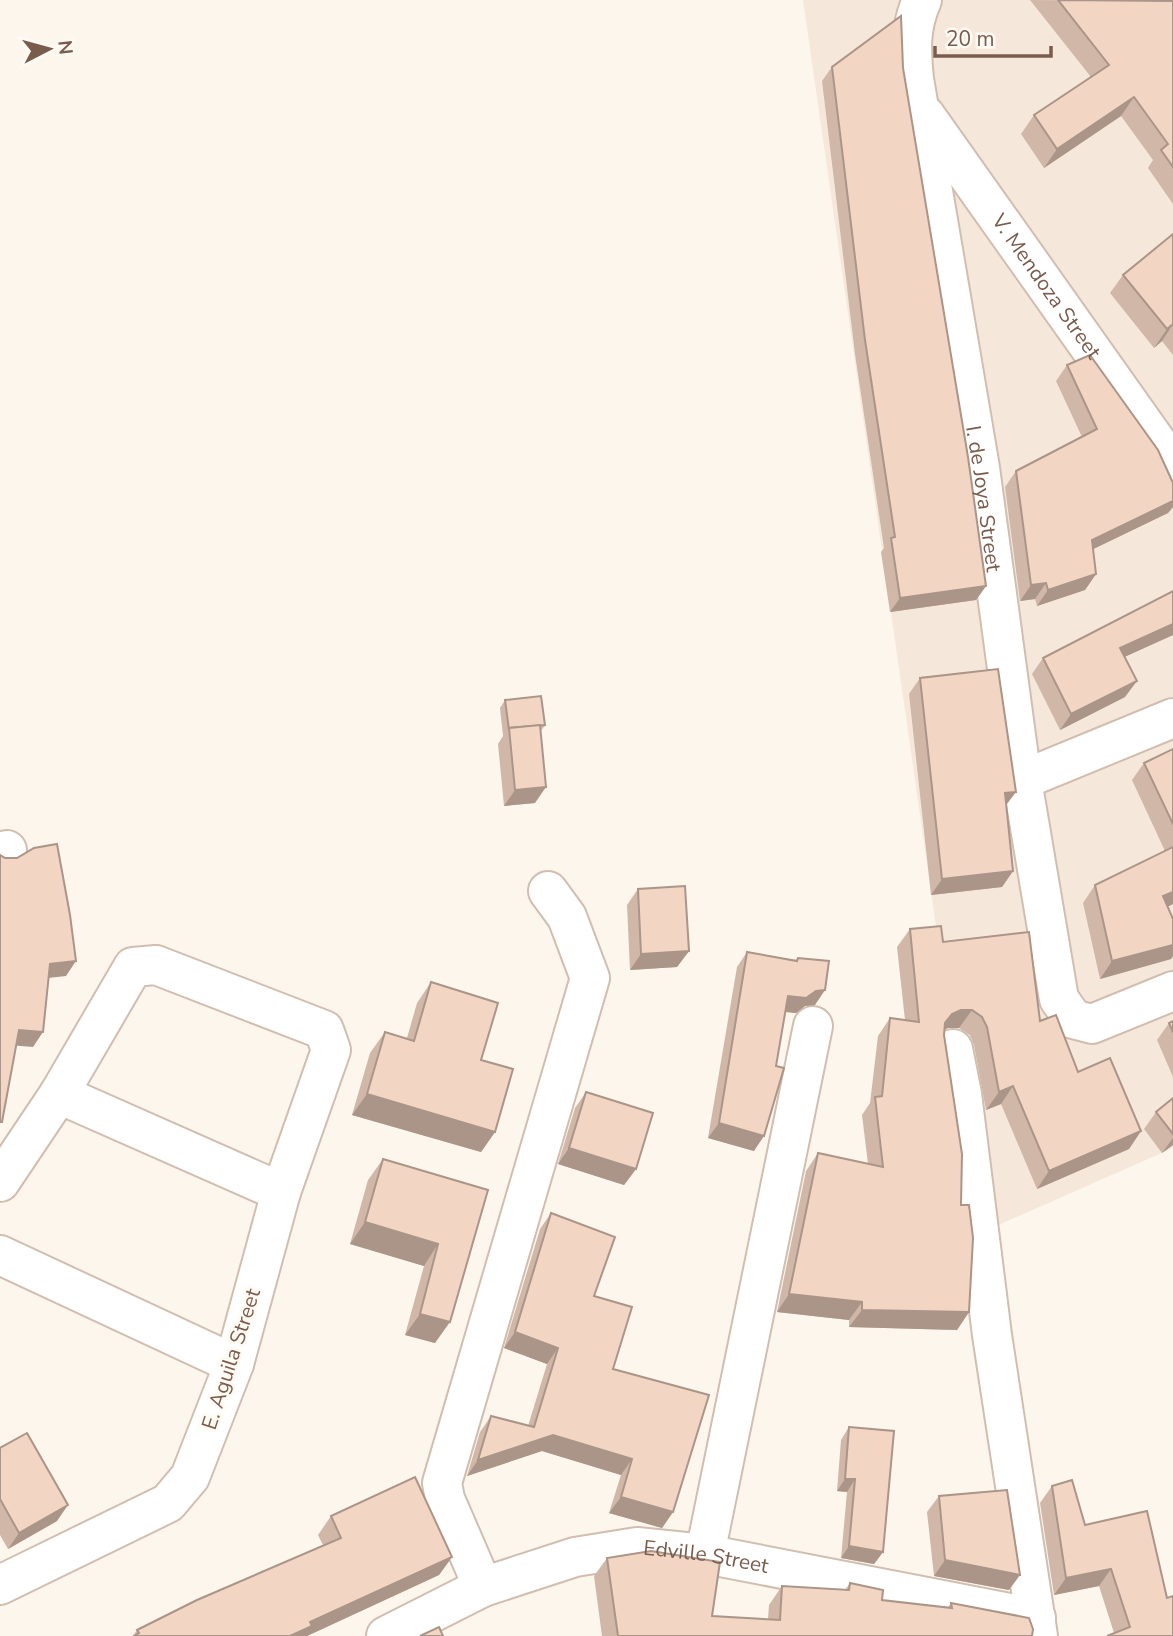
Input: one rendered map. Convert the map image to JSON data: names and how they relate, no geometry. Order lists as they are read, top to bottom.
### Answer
{
  "streets": {
    "street": [
      "V. Mendoza Street",
      "I. de Joya Street",
      "E. Aguila Street",
      "Edville Street"
    ]
  },
  "crossings": [
    ["V. Mendoza Street", "I. de Joya Street"]
  ],
  "scale_bar": "20 m",
  "north": "right"
}
